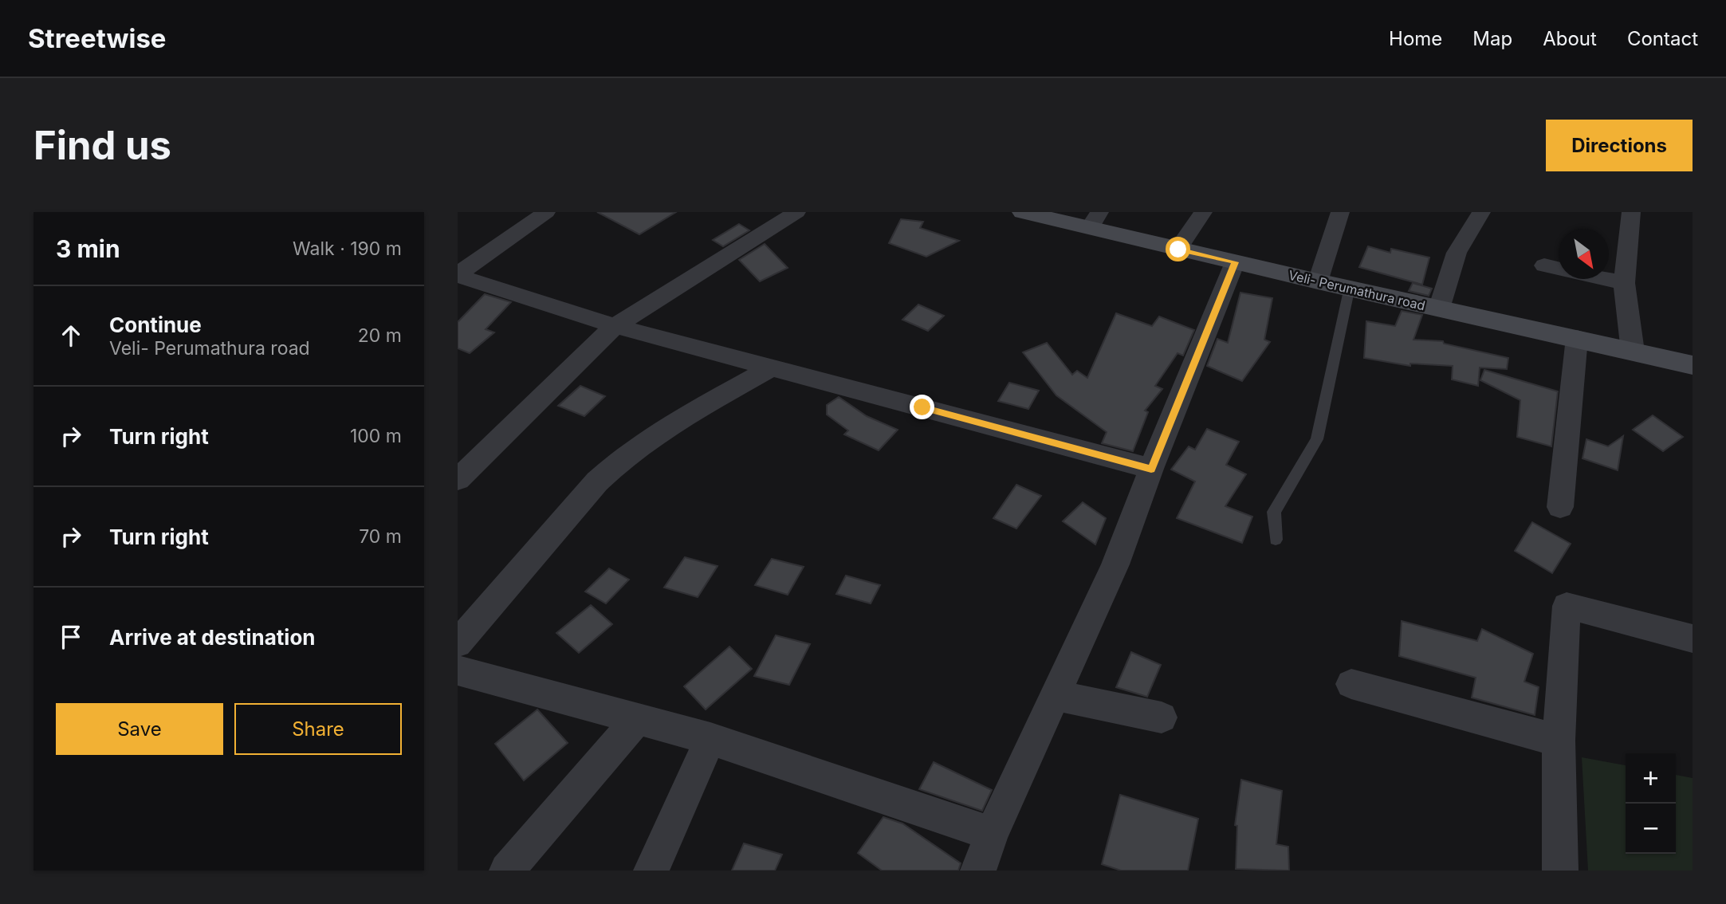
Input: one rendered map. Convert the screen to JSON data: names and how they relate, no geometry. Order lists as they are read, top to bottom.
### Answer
{
  "streets": {
    "main road": ["Veli- Perumathura road"]
  },
  "north": "bottom right",
  "page": {
    "header": "Streetwise",
    "nav": [
      "Home",
      "Map",
      "About",
      "Contact"
    ],
    "buttons": [
      "Directions",
      ["Save", "Share"]
    ],
    "title": "Find us",
    "heading": ["3 min", "Walk · 190 m"],
    "list": [
      ["Continue", "Veli- Perumathura road", "20 m"],
      ["Turn right", "100 m"],
      ["Turn right", "70 m"],
      "Arrive at destination"
    ],
    "map_buttons": ["+", "−"]
  }
}
